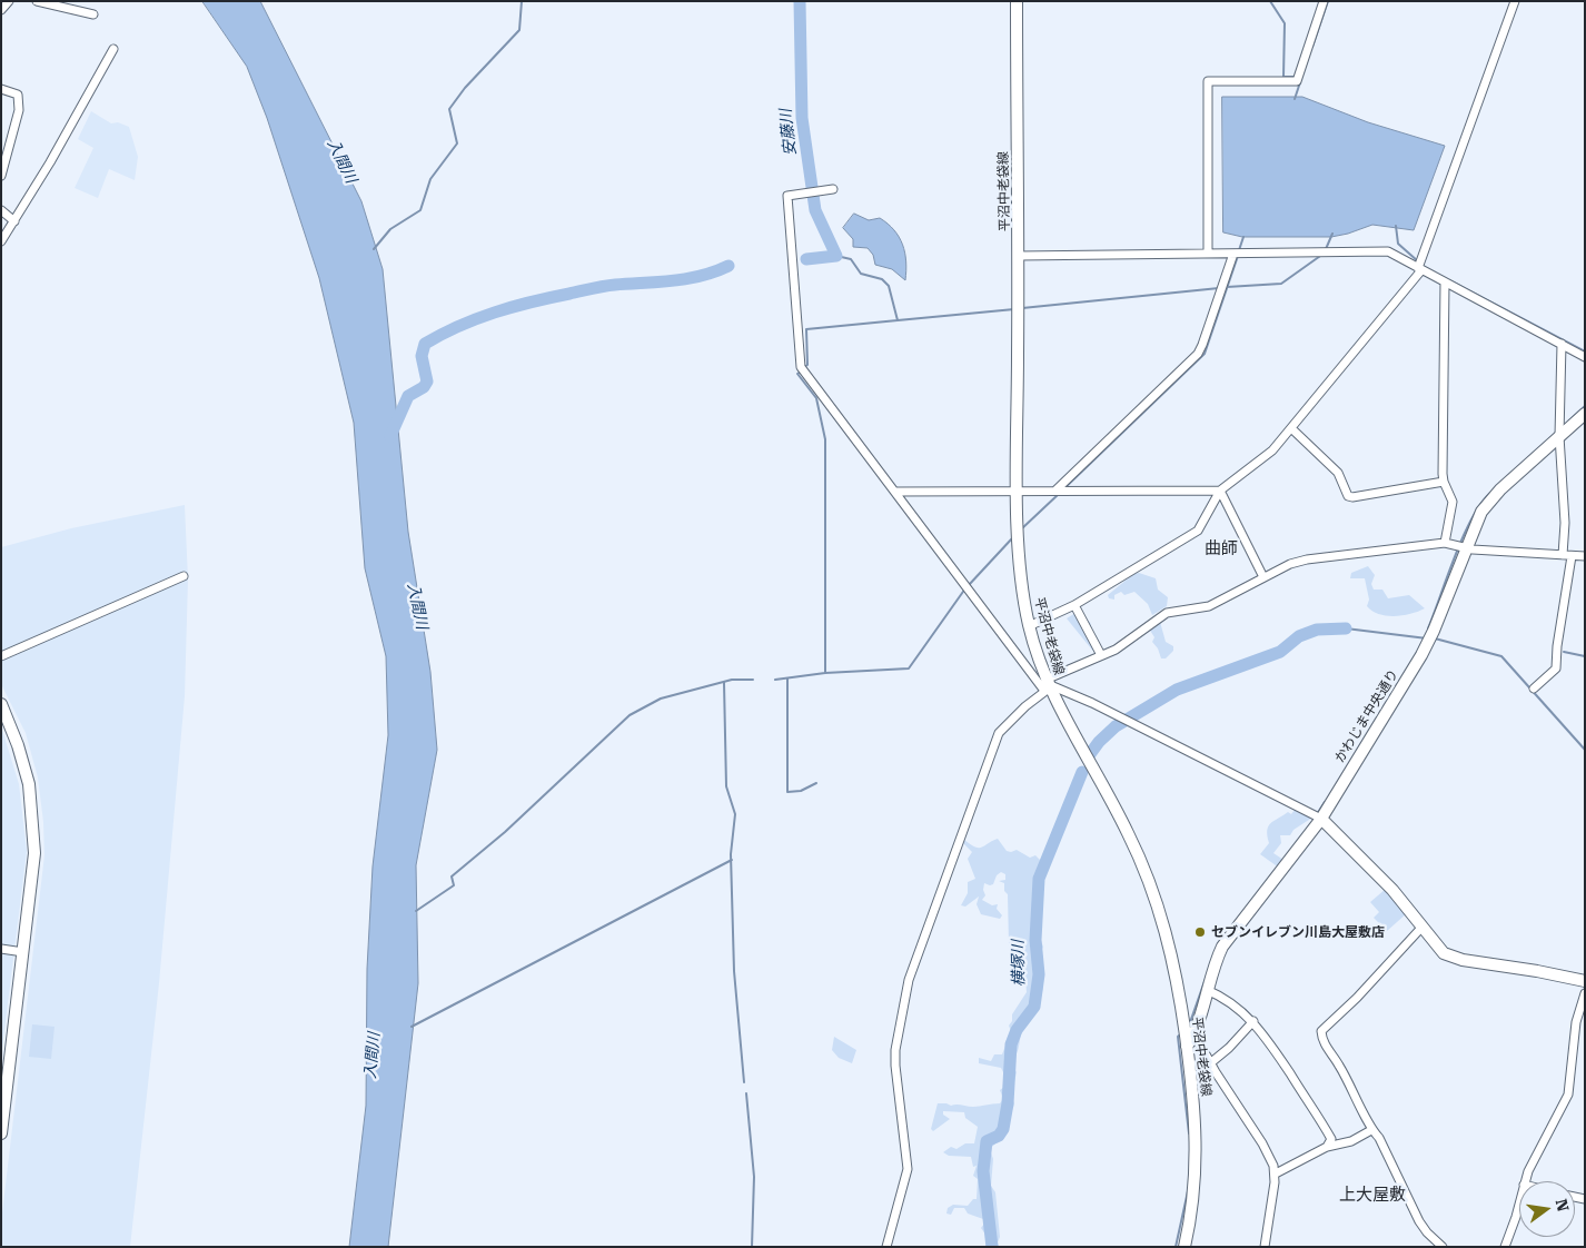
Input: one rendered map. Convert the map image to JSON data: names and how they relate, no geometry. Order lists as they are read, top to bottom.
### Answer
{
  "streets": {
    "street": ["平沼中老袋線", "かわじま中央通り"]
  },
  "crossings": [
    ["平沼中老袋線", "かわじま中央通り"]
  ],
  "districts": ["曲師", "上大屋敷"],
  "water": ["安藤川", "入間川", "横塚川"],
  "places": ["セブンイレブン川島大屋敷店"],
  "north": "right"
}
